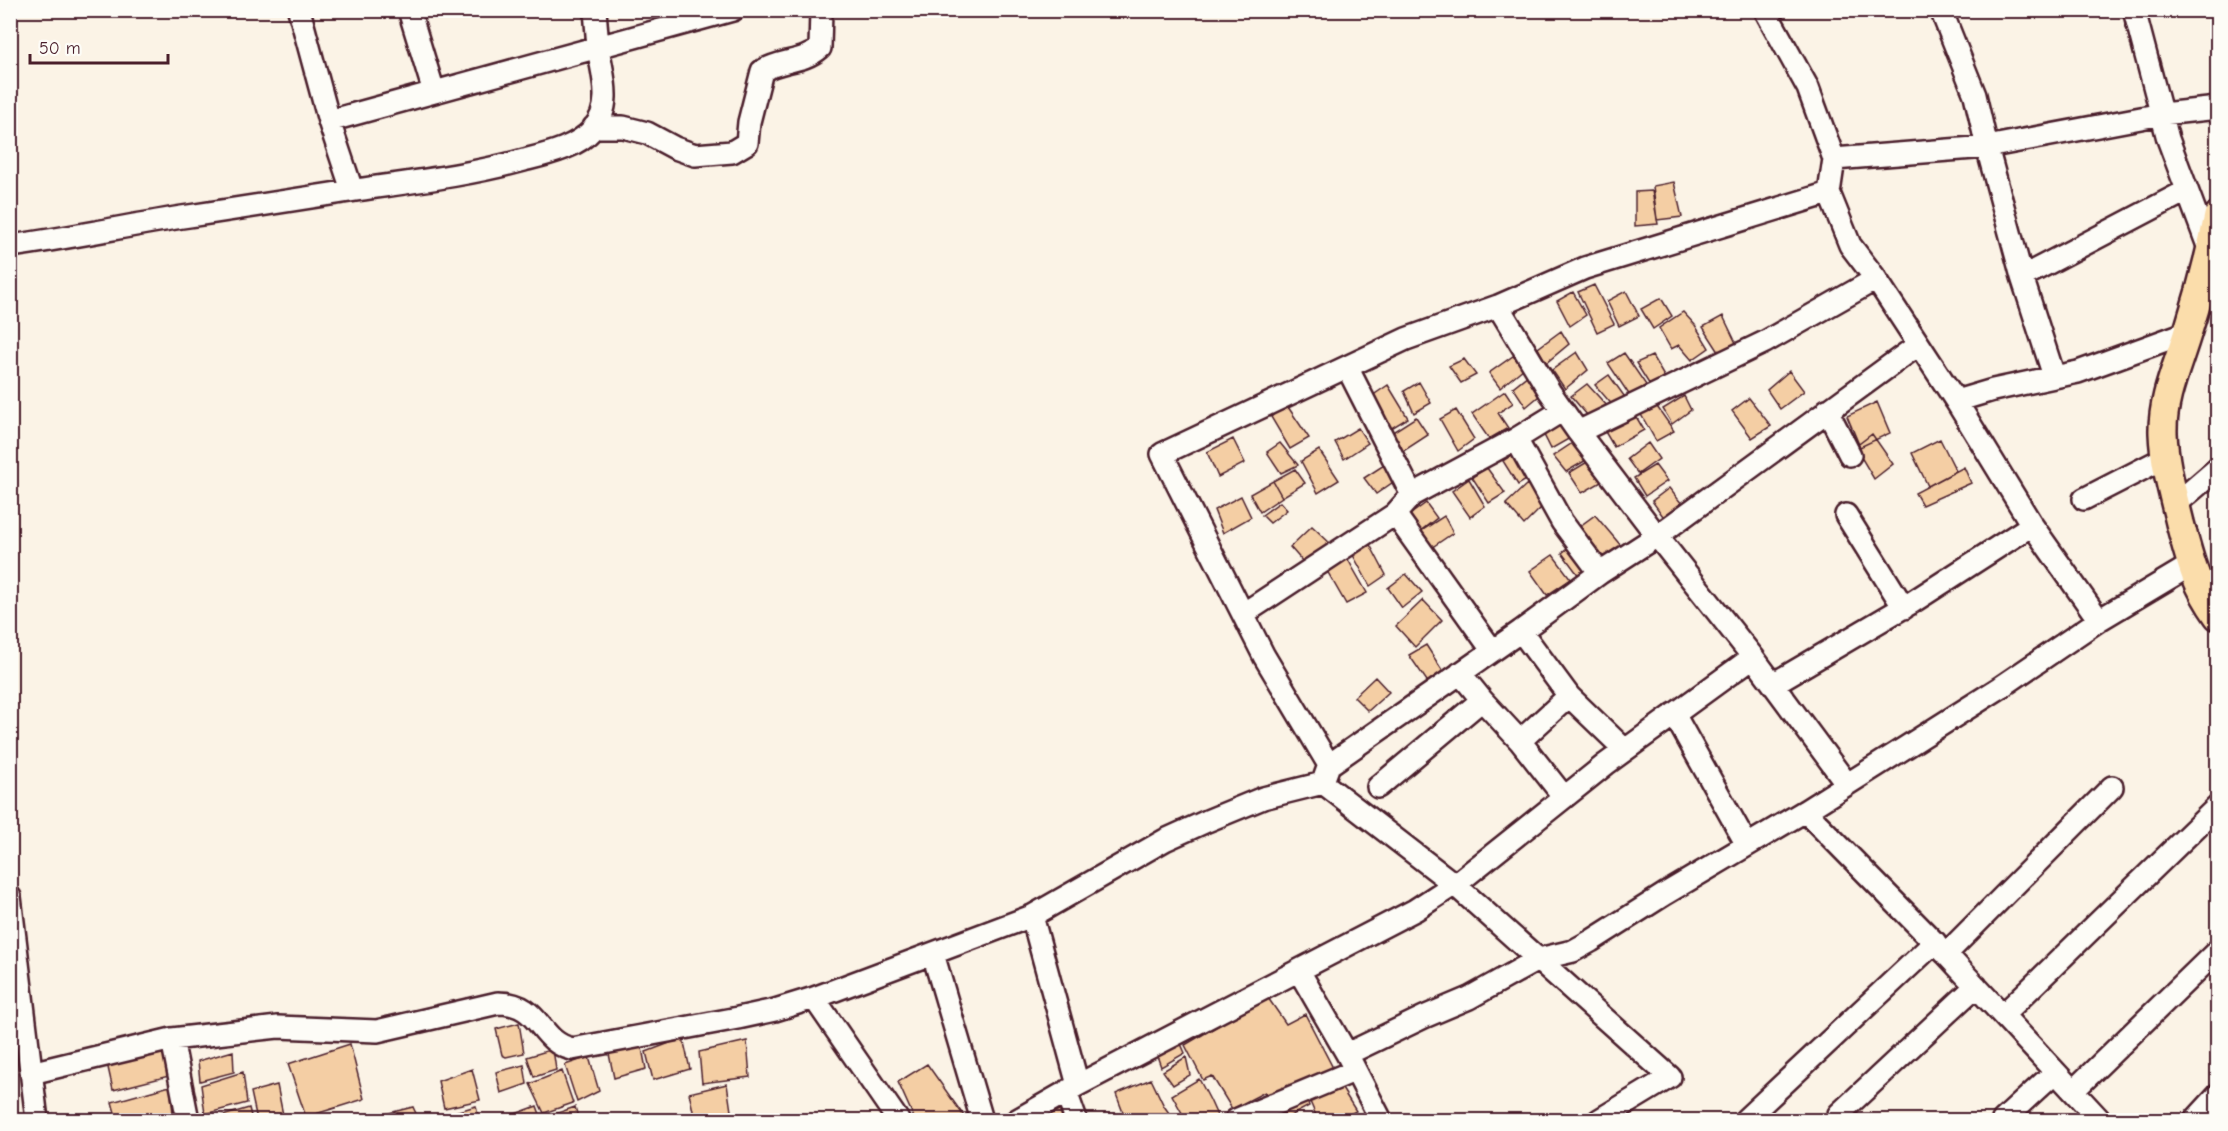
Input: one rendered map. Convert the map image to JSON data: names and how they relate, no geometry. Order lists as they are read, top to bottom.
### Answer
{
  "scale_bar": "50 m"
}
